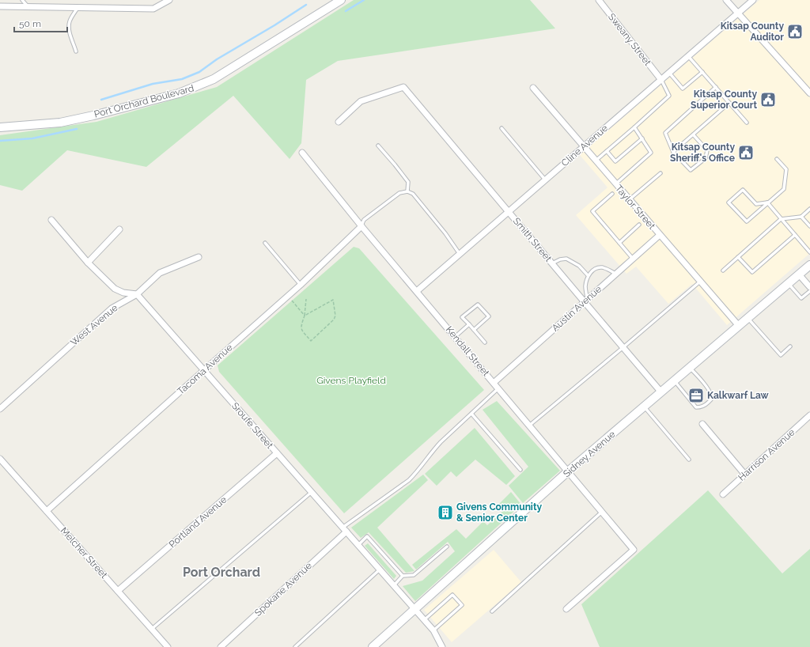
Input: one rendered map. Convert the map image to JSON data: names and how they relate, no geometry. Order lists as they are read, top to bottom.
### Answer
{
  "streets": {
    "main road": ["Port Orchard Boulevard", "Sidney Avenue"],
    "street": [
      "Sweany Street",
      "Cline Avenue",
      "Taylor Street",
      "Smith Street",
      "Austin Avenue",
      "West Avenue",
      "Kendall Street",
      "Tacoma Avenue",
      "Sroufe Street",
      "Harrison Avenue",
      "Portland Avenue",
      "Melcher Street",
      "Spokane Avenue"
    ]
  },
  "crossings": [
    ["Sweany Street", "Cline Avenue"],
    ["Cline Avenue", "Taylor Street"],
    ["Cline Avenue", "Smith Street"],
    ["Cline Avenue", "Kendall Street"],
    ["Taylor Street", "Austin Avenue"],
    ["Taylor Street", "Sidney Avenue"],
    ["Smith Street", "Austin Avenue"],
    ["Smith Street", "Sidney Avenue"],
    ["Austin Avenue", "Kendall Street"],
    ["West Avenue", "Sroufe Street"],
    ["Kendall Street", "Tacoma Avenue"],
    ["Kendall Street", "Sidney Avenue"],
    ["Tacoma Avenue", "Sroufe Street"],
    ["Tacoma Avenue", "Melcher Street"],
    ["Sroufe Street", "Sidney Avenue"],
    ["Sroufe Street", "Portland Avenue"],
    ["Sroufe Street", "Spokane Avenue"],
    ["Portland Avenue", "Melcher Street"]
  ],
  "districts": ["Port Orchard"],
  "parks": ["Givens Playfield"],
  "places": {
    "public building": ["Kitsap County Auditor", "Kitsap County Superior Court", "Kitsap County Sheriff's Office"],
    "office": ["Kalkwarf Law"],
    "building": ["Givens Community & Senior Center"]
  },
  "scale_bar": "50 m"
}
